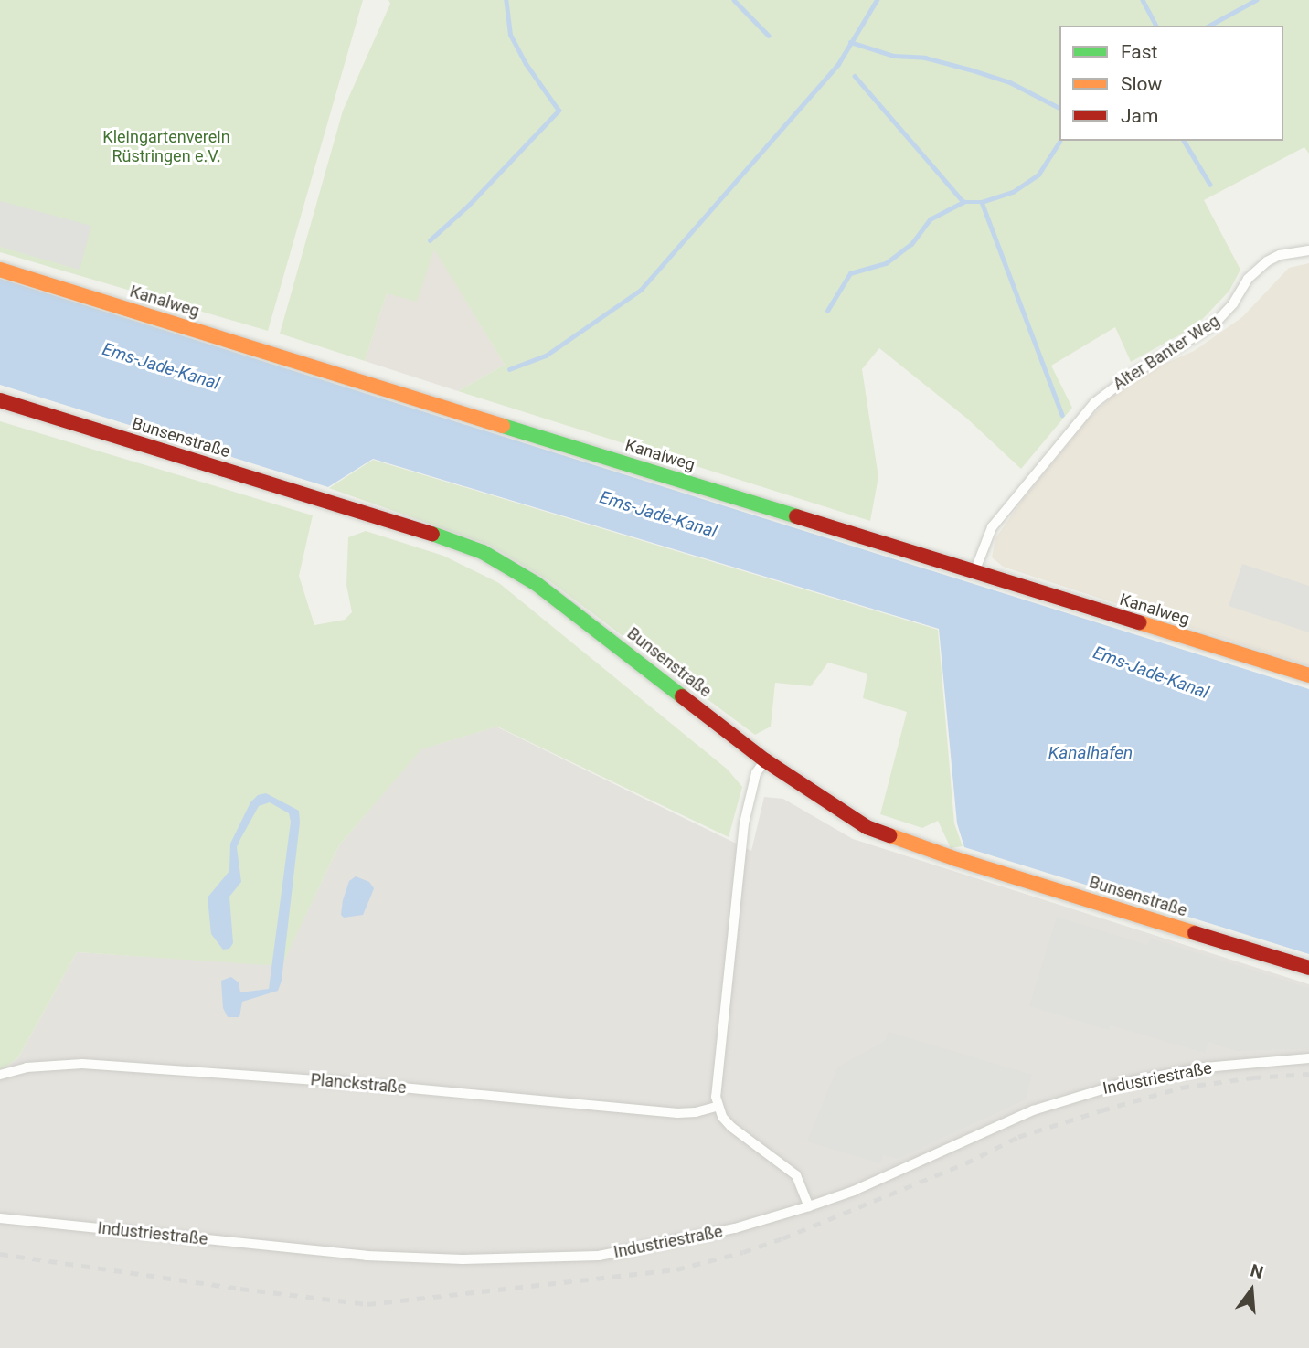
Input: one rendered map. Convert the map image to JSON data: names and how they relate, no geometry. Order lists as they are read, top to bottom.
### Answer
{
  "streets": {
    "street": [
      "Kanalweg",
      "Alter Banter Weg",
      "Bunsenstraße",
      "Industriestraße",
      "Planckstraße"
    ]
  },
  "crossings": [
    ["Kanalweg", "Alter Banter Weg"]
  ],
  "water": ["Ems-Jade-Kanal", "Kanalhafen"],
  "parks": ["Kleingartenverein Rüstringen e.V."],
  "legend": ["Fast", "Slow", "Jam"],
  "north": "top"
}
